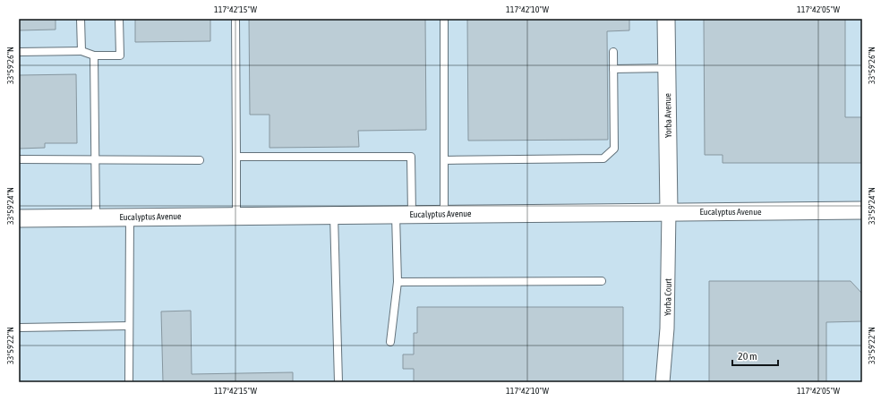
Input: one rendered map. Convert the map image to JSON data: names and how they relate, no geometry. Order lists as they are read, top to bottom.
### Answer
{
  "streets": {
    "street": ["Yorba Avenue", "Eucalyptus Avenue", "Yorba Court"]
  },
  "crossings": [
    ["Yorba Avenue", "Eucalyptus Avenue"],
    ["Yorba Avenue", "Yorba Court"],
    ["Eucalyptus Avenue", "Yorba Court"]
  ],
  "scale_bar": "20 m",
  "coordinates": [
    "117°42'15\"W",
    "117°42'10\"W",
    "117°42'05\"W",
    "33°59'26\"N",
    "33°59'24\"N",
    "33°59'22\"N"
  ]
}
